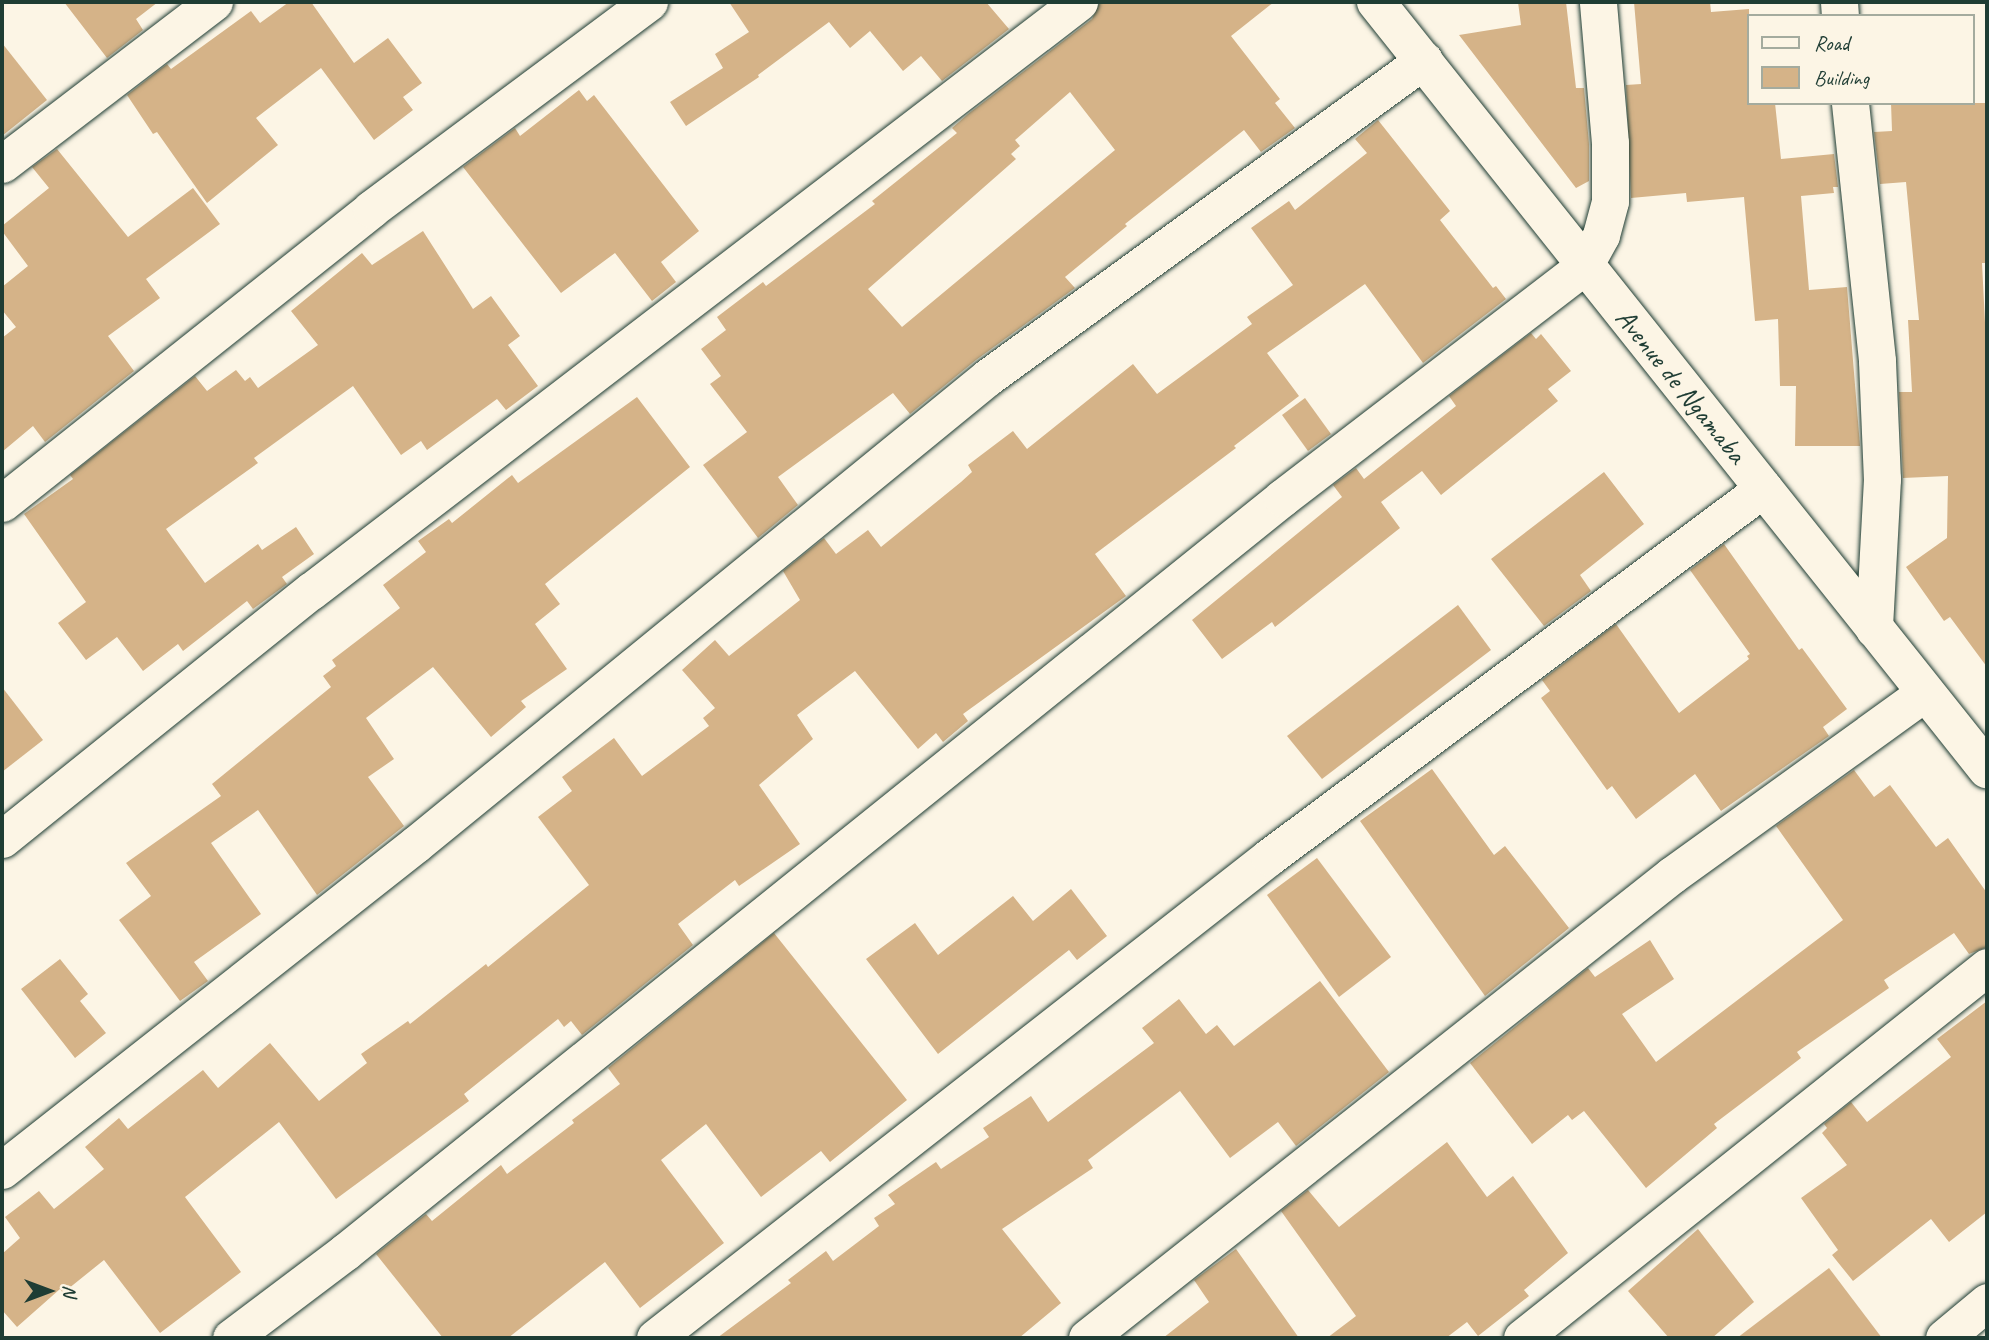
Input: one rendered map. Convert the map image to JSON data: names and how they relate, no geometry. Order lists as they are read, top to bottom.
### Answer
{
  "streets": {
    "main road": ["Avenue de Ngamaba"]
  },
  "legend": ["Road", "Building"],
  "north": "right"
}
